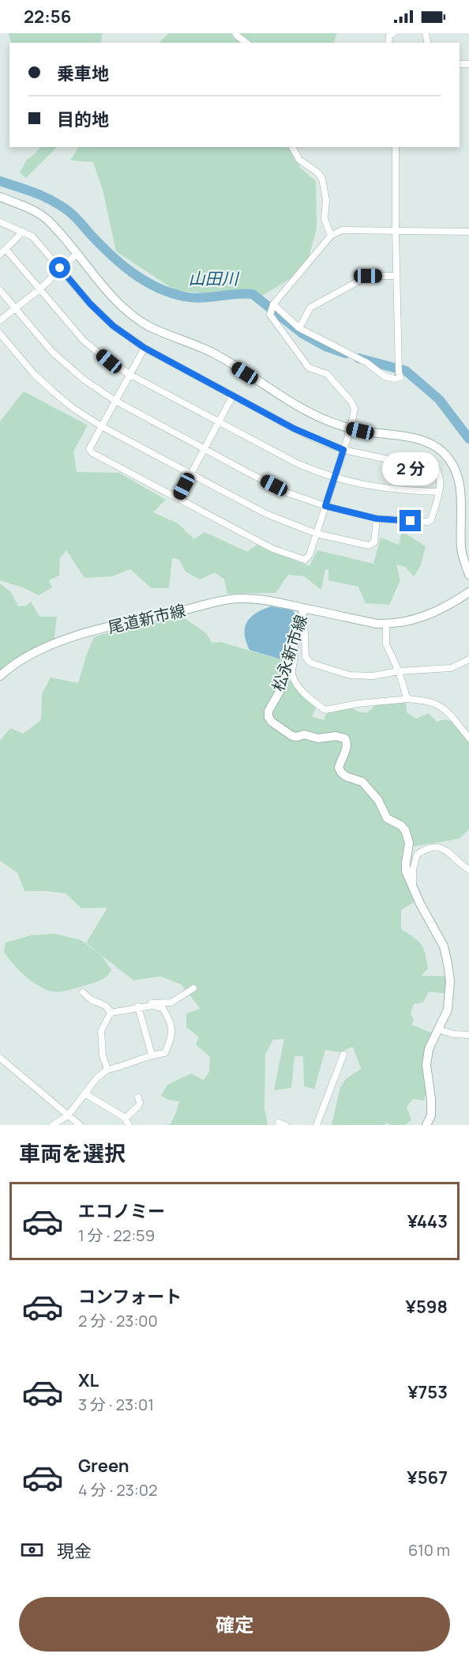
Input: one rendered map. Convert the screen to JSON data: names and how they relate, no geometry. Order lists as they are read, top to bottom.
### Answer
{
  "streets": {
    "main road": ["尾道新市線", "松永新市線"]
  },
  "crossings": [
    ["尾道新市線", "松永新市線"]
  ],
  "water": ["山田川"],
  "page": {
    "status": "22:56",
    "banner": ["乗車地", "目的地"],
    "bubble": "2 分",
    "heading": "車両を選択",
    "list": [
      {
        "name": "エコノミー",
        "note": "1 分 · 22:59",
        "value": "¥443"
      },
      {
        "name": "コンフォート",
        "note": "2 分 · 23:00",
        "value": "¥598"
      },
      {
        "name": "XL",
        "note": "3 分 · 23:01",
        "value": "¥753"
      },
      {
        "name": "Green",
        "note": "4 分 · 23:02",
        "value": "¥567"
      }
    ],
    "pay": ["現金", "610 m"],
    "buttons": "確定"
  }
}
